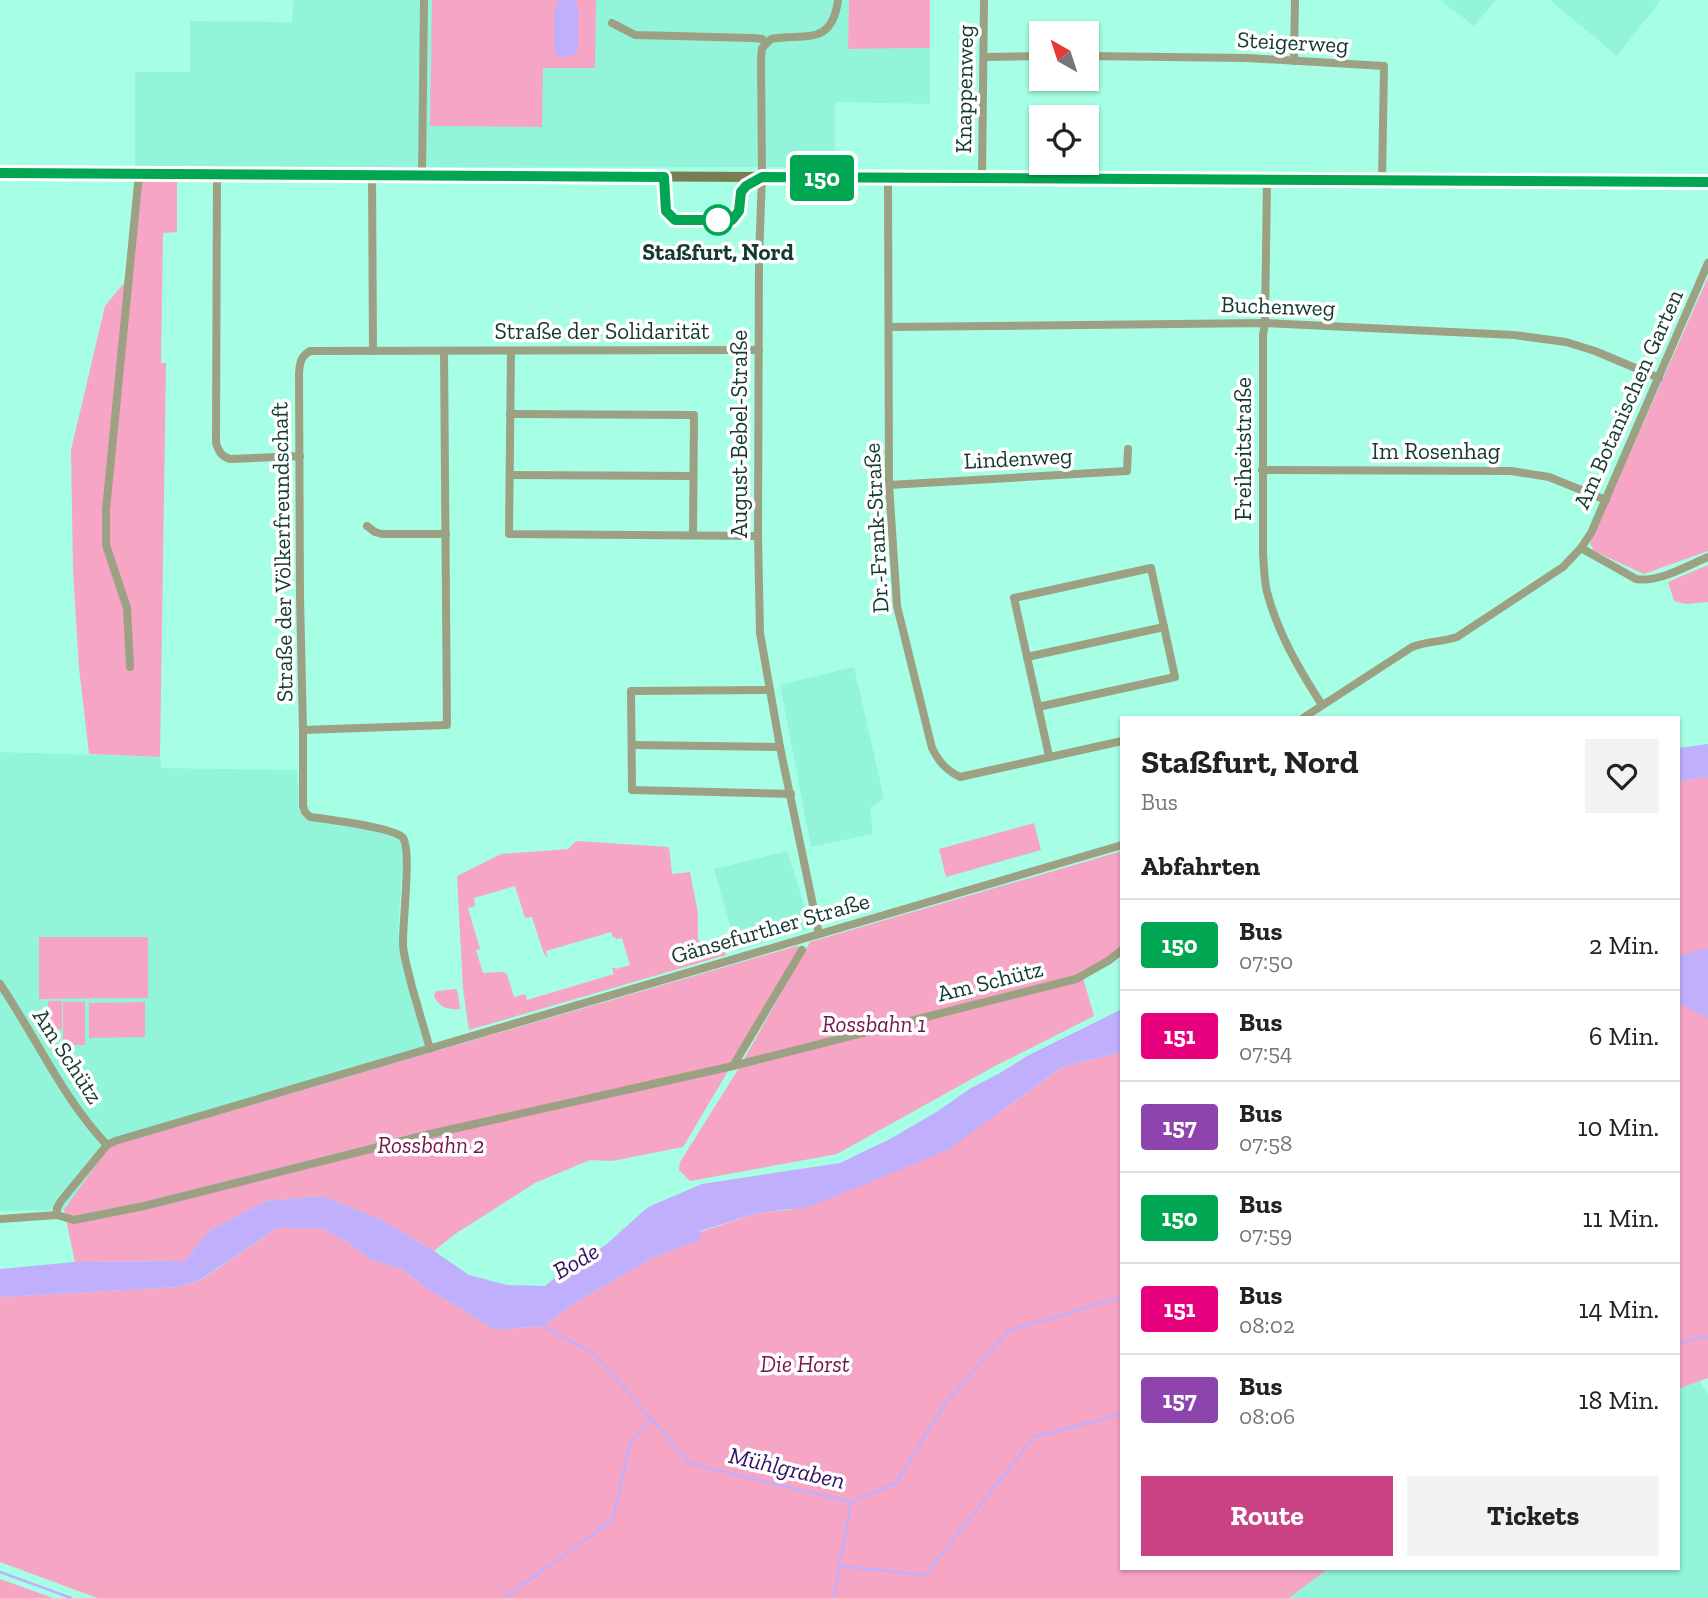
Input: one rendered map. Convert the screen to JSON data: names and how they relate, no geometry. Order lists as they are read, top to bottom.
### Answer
{
  "streets": {
    "street": [
      "Steigerweg",
      "Knappenweg",
      "Buchenweg",
      "Straße der Solidarität",
      "Am Botanischen Garten",
      "August-Bebel-Straße",
      "Freiheitstraße",
      "Im Rosenhag",
      "Lindenweg",
      "Dr.-Frank-Straße",
      "Straße der Völkerfreundschaft",
      "Gänsefurther Straße",
      "Am Schütz"
    ]
  },
  "crossings": [
    ["Buchenweg", "Am Botanischen Garten"],
    ["Buchenweg", "Freiheitstraße"],
    ["Buchenweg", "Dr.-Frank-Straße"],
    ["Straße der Solidarität", "August-Bebel-Straße"],
    ["Straße der Solidarität", "Straße der Völkerfreundschaft"],
    ["Am Botanischen Garten", "Im Rosenhag"],
    ["August-Bebel-Straße", "Gänsefurther Straße"],
    ["Freiheitstraße", "Im Rosenhag"],
    ["Lindenweg", "Dr.-Frank-Straße"],
    ["Gänsefurther Straße", "Am Schütz"]
  ],
  "water": ["Bode", "Mühlgraben"],
  "parks": ["Rossbahn 1", "Rossbahn 2", "Die Horst"],
  "places": ["Staßfurt, Nord"],
  "lines": ["bus line 150"],
  "north": "top left",
  "page": {
    "on_map": "150",
    "heading": [
      ["Staßfurt, Nord", "Bus"],
      "Abfahrten"
    ],
    "list": [
      {
        "mark": "150",
        "name": "Bus",
        "note": "07:50",
        "value": "2 Min."
      },
      {
        "mark": "151",
        "name": "Bus",
        "note": "07:54",
        "value": "6 Min."
      },
      {
        "mark": "157",
        "name": "Bus",
        "note": "07:58",
        "value": "10 Min."
      },
      {
        "mark": "150",
        "name": "Bus",
        "note": "07:59",
        "value": "11 Min."
      },
      {
        "mark": "151",
        "name": "Bus",
        "note": "08:02",
        "value": "14 Min."
      },
      {
        "mark": "157",
        "name": "Bus",
        "note": "08:06",
        "value": "18 Min."
      }
    ],
    "buttons": ["Route", "Tickets"]
  }
}
